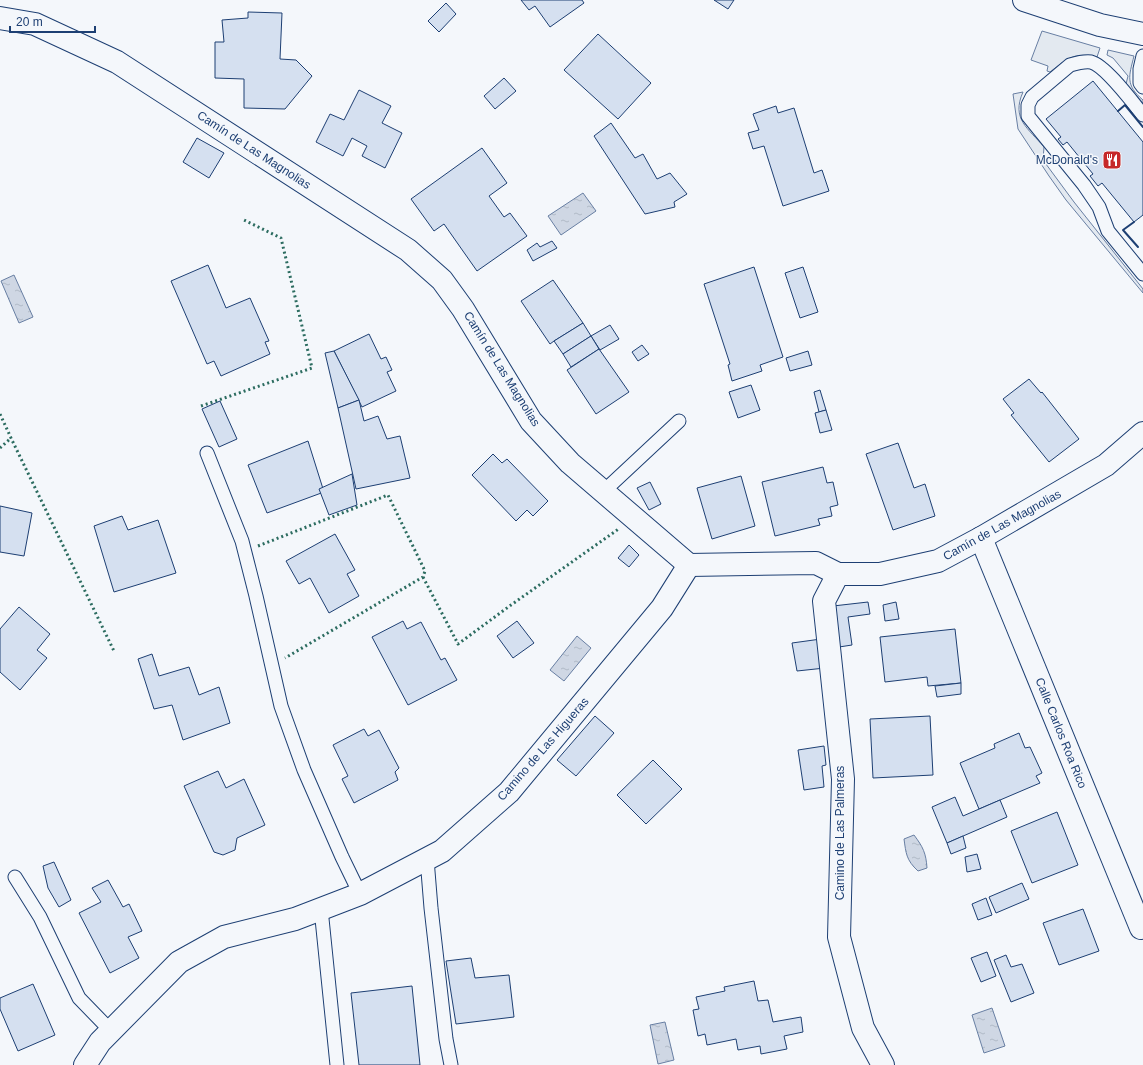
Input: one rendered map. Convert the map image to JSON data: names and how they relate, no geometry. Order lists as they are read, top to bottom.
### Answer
{
  "streets": {
    "street": [
      "Camín de Las Magnolias",
      "Calle Carlos Roa Rico",
      "Camino de Las Higueras",
      "Camino de Las Palmeras"
    ]
  },
  "crossings": [
    ["Camín de Las Magnolias", "Calle Carlos Roa Rico"],
    ["Camín de Las Magnolias", "Camino de Las Higueras"],
    ["Camín de Las Magnolias", "Camino de Las Palmeras"]
  ],
  "places": {
    "restaurant": ["McDonald's"]
  },
  "scale_bar": "20 m"
}
